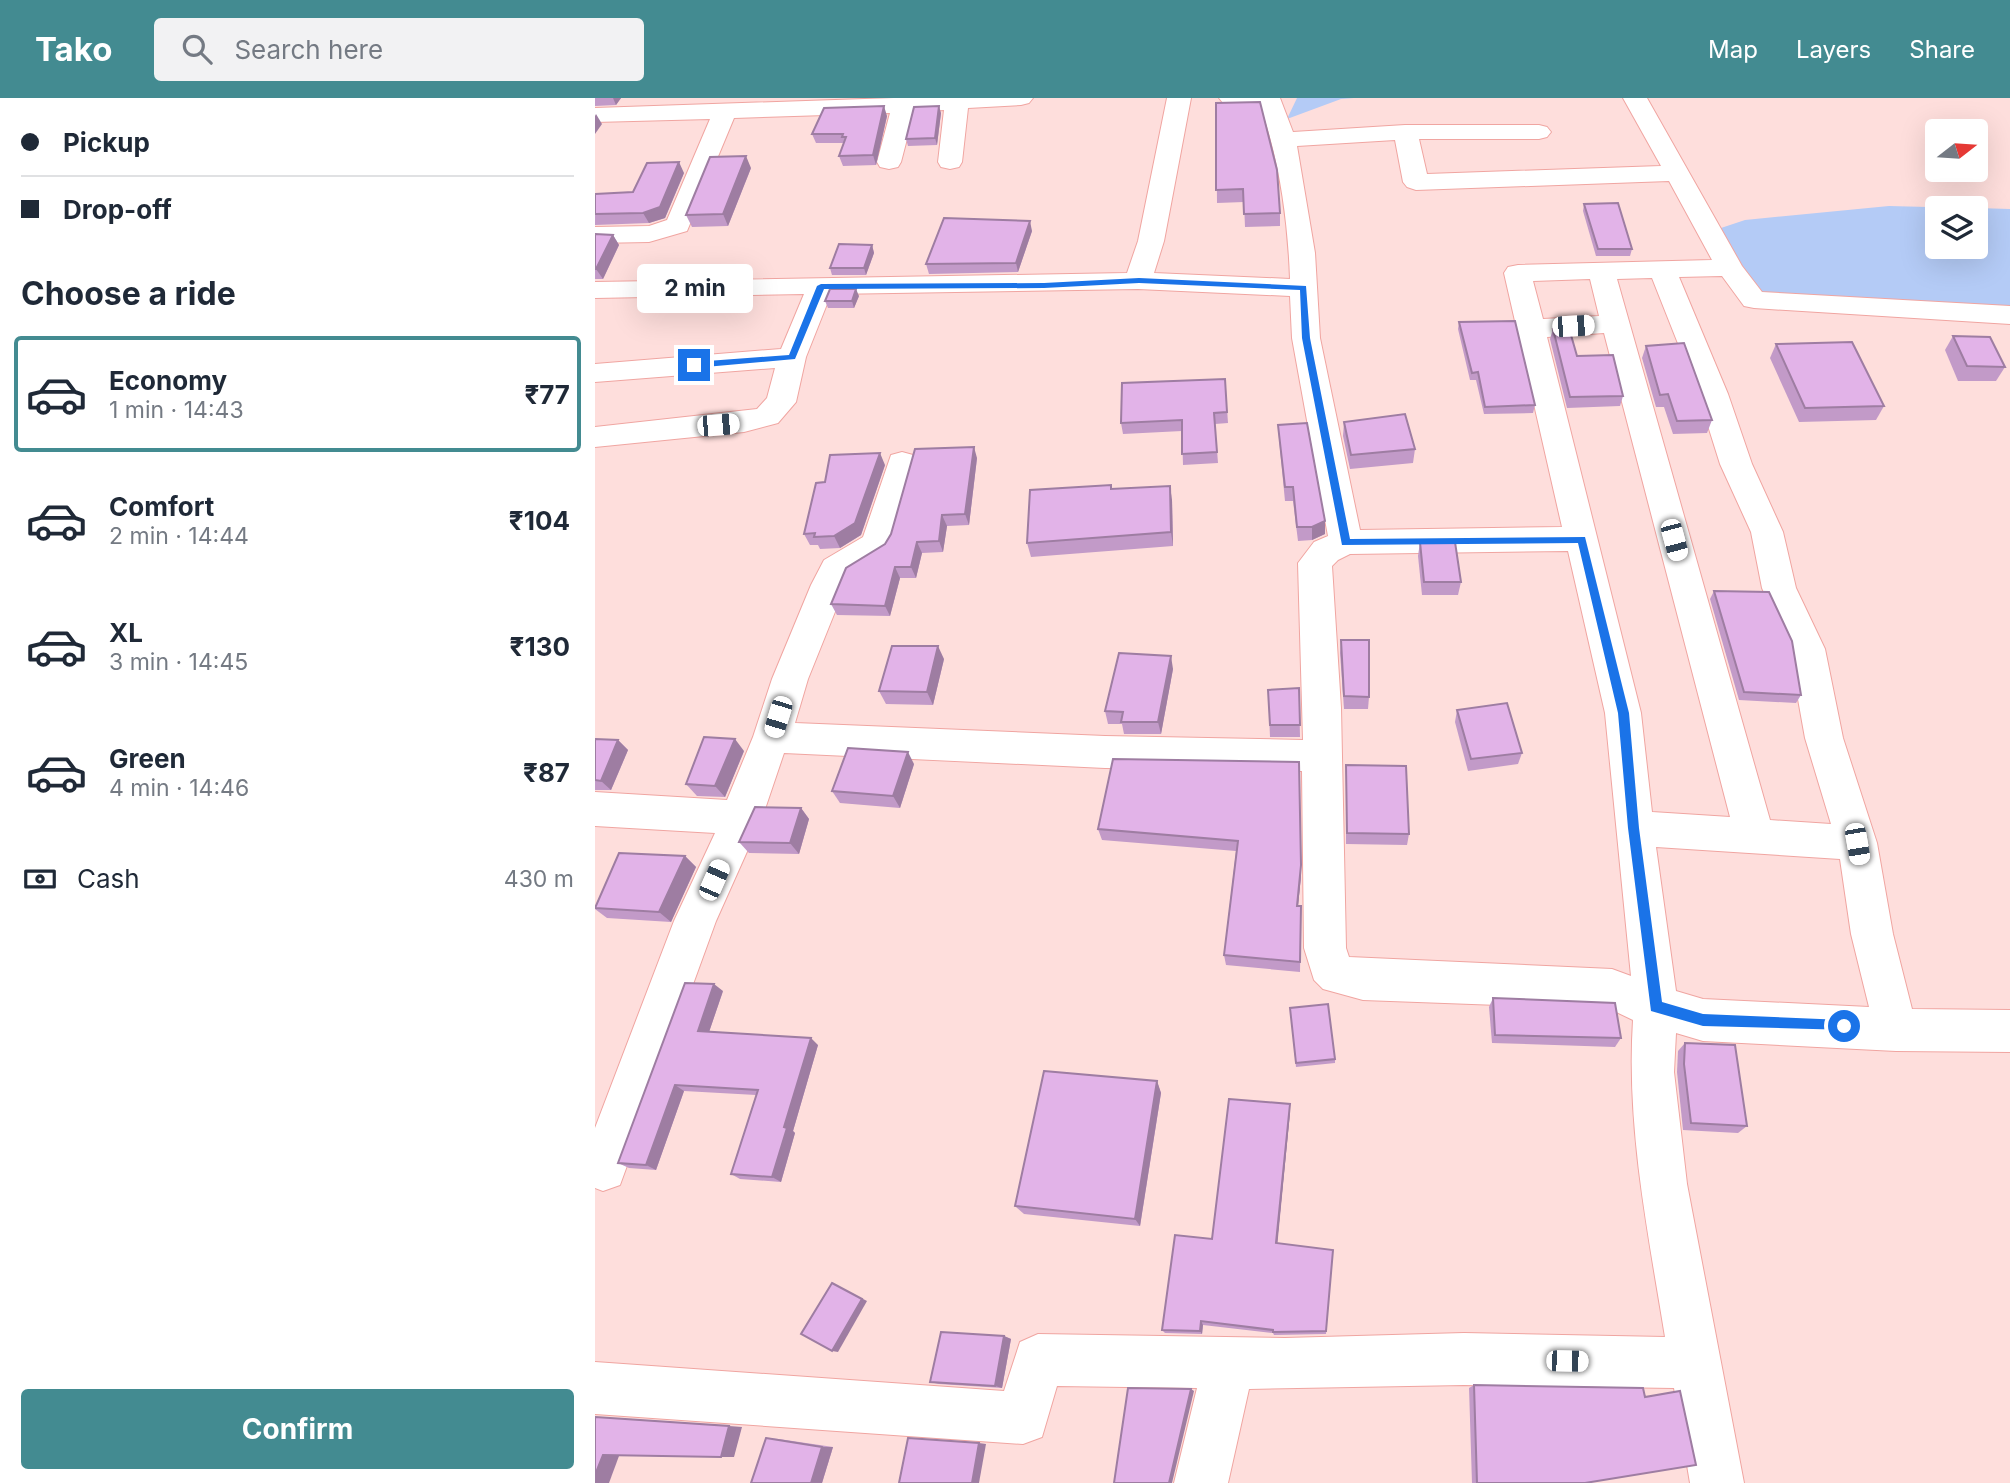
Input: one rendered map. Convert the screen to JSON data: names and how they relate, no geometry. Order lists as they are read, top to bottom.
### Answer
{
  "north": "right",
  "page": {
    "header": "Tako",
    "search": "Search here",
    "nav": ["Map", "Layers", "Share"],
    "banner": ["Pickup", "Drop-off"],
    "heading": "Choose a ride",
    "bubble": "2 min",
    "list": [
      {
        "name": "Economy",
        "note": "1 min · 14:43",
        "value": "₹77"
      },
      {
        "name": "Comfort",
        "note": "2 min · 14:44",
        "value": "₹104"
      },
      {
        "name": "XL",
        "note": "3 min · 14:45",
        "value": "₹130"
      },
      {
        "name": "Green",
        "note": "4 min · 14:46",
        "value": "₹87"
      }
    ],
    "pay": ["Cash", "430 m"],
    "buttons": "Confirm"
  }
}
